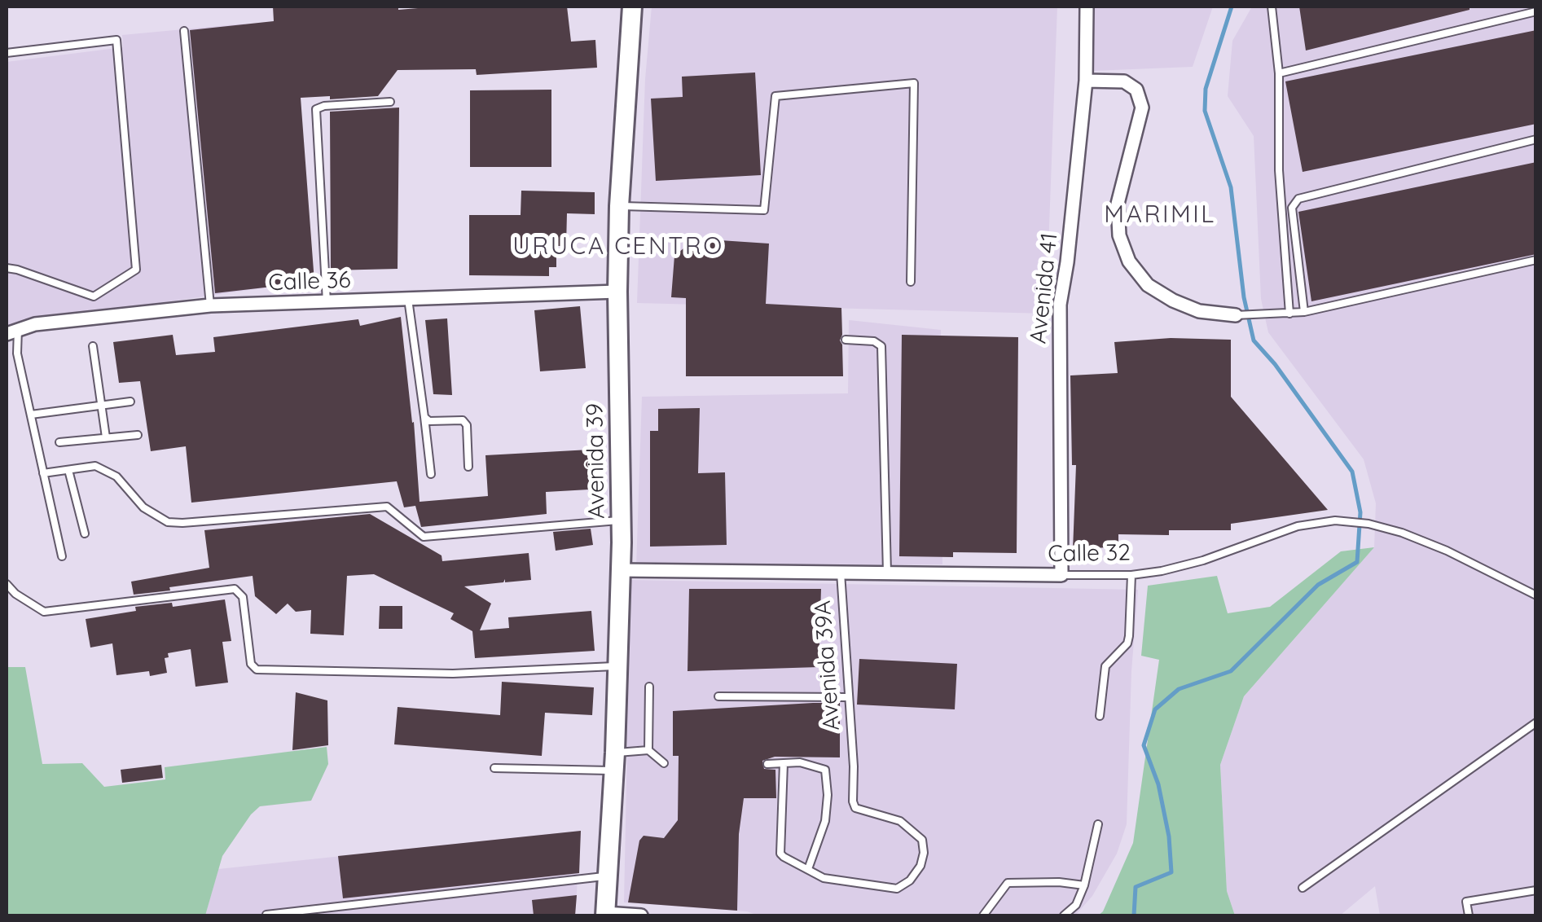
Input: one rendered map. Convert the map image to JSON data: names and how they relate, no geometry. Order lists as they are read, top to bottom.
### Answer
{
  "streets": {
    "main road": ["Avenida 39"],
    "street": ["Calle 36", "Avenida 41", "Calle 32"],
    "lane": ["Avenida 39A"]
  },
  "crossings": [
    ["Calle 36", "Avenida 39"],
    ["Avenida 41", "Calle 32"],
    ["Avenida 39", "Calle 32"],
    ["Calle 32", "Avenida 39A"]
  ],
  "districts": ["MARIMIL", "URUCA CENTRO"]
}
